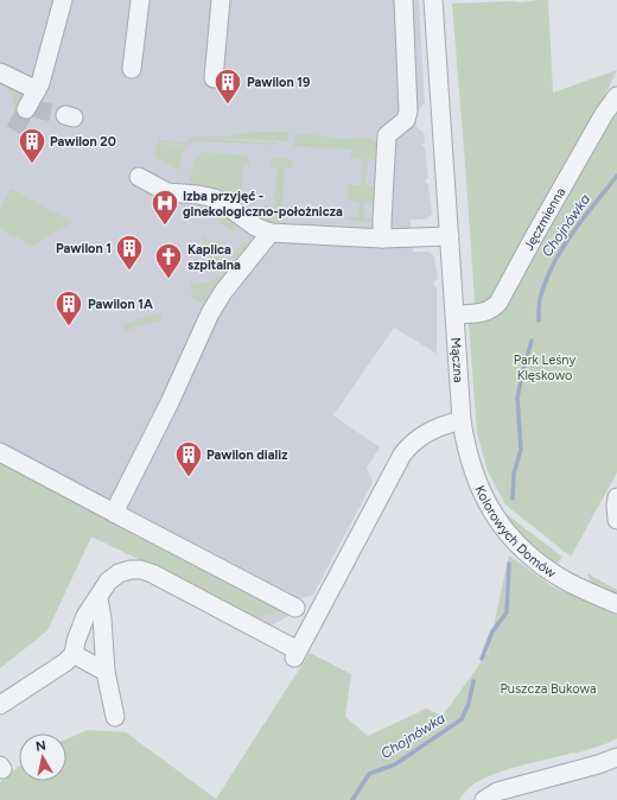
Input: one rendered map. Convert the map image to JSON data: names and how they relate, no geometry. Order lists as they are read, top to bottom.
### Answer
{
  "streets": {
    "street": ["Jęczmienna", "Mączna", "Kolorowych Domów"]
  },
  "crossings": [
    ["Jęczmienna", "Mączna"],
    ["Mączna", "Kolorowych Domów"]
  ],
  "water": ["Chojnówka"],
  "parks": ["Park Leśny Klęskowo", "Puszcza Bukowa"],
  "places": {
    "building": [
      "Pawilon 19",
      "Pawilon 20",
      "Pawilon 1",
      "Pawilon 1A",
      "Pawilon dializ"
    ],
    "hospital": ["Izba przyjęć - ginekologiczno-położnicza"],
    "church": ["Kaplica szpitalna"]
  },
  "north": "top"
}
